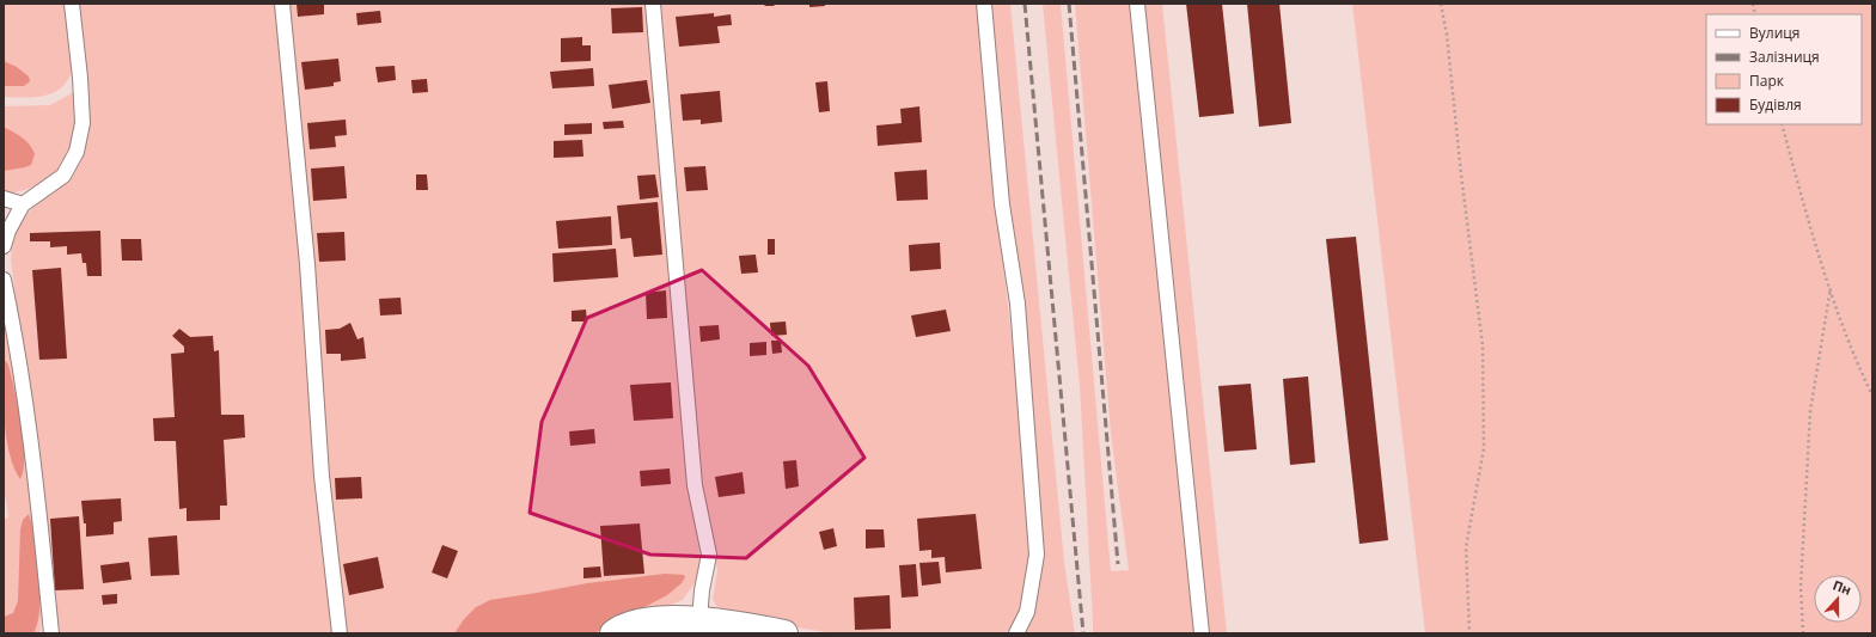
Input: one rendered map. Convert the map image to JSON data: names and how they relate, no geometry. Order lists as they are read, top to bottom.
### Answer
{
  "legend": [
    "Вулиця",
    "Залізниця",
    "Парк",
    "Будівля"
  ],
  "north": "top"
}
